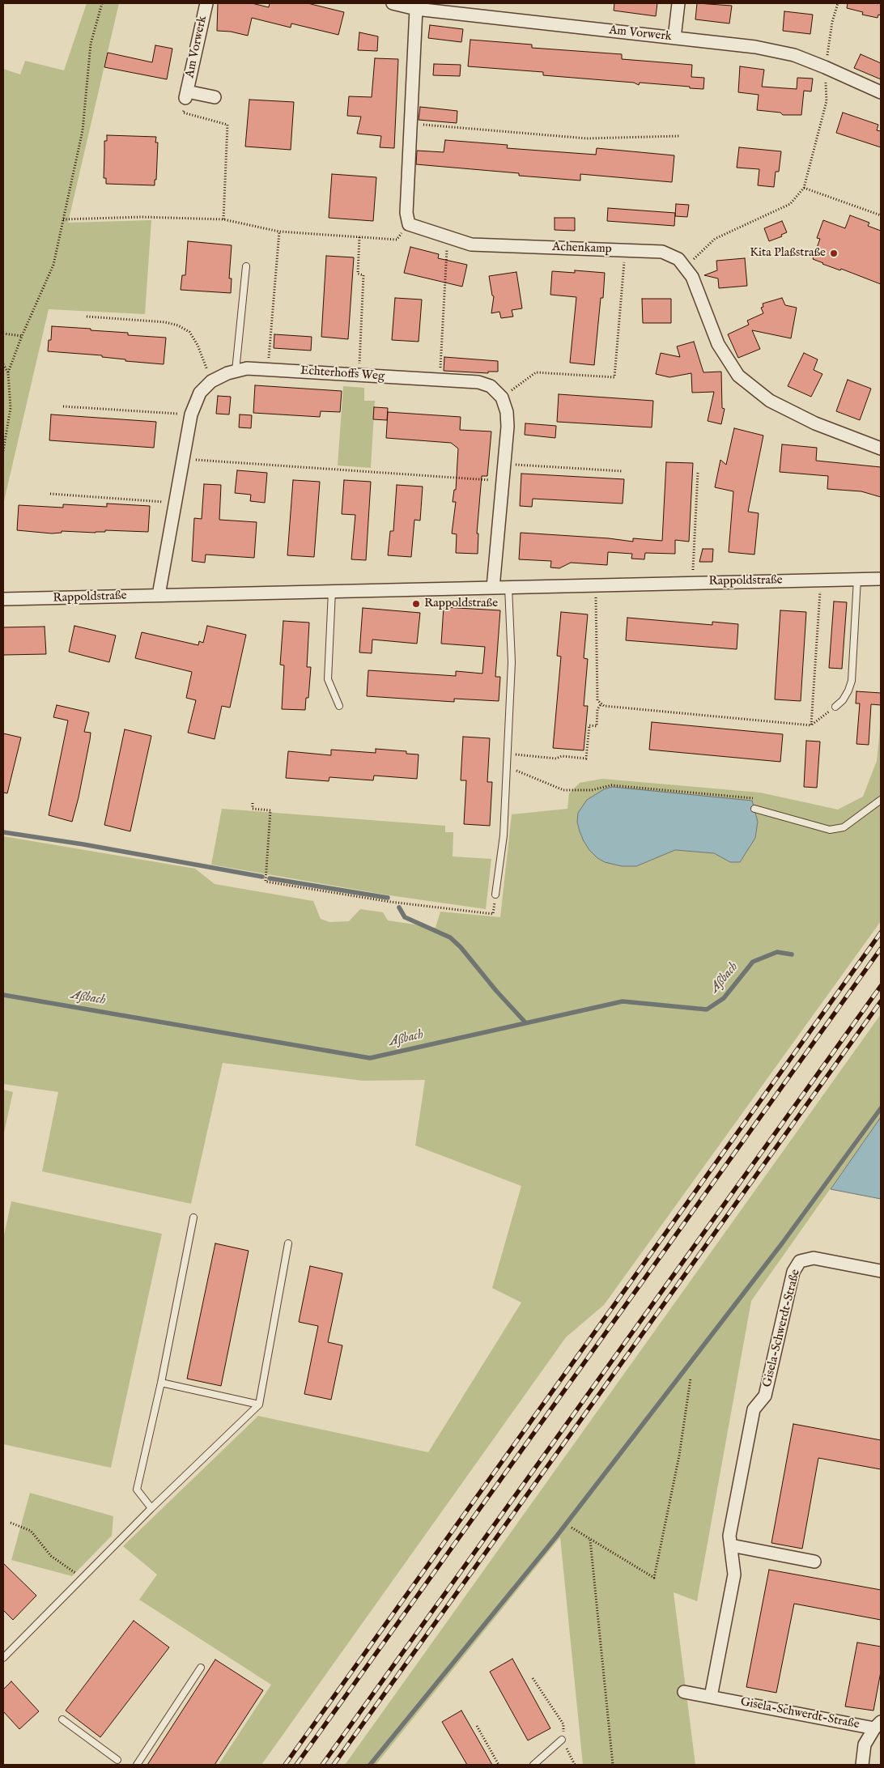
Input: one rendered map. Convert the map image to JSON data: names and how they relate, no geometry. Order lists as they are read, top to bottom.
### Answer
{
  "streets": {
    "street": [
      "Am Vorwerk",
      "Achenkamp",
      "Echterhoffs Weg",
      "Rappoldstraße",
      "Gisela-Schwerdt-Straße"
    ]
  },
  "crossings": [
    ["Echterhoffs Weg", "Rappoldstraße"]
  ],
  "water": ["Aßbach"],
  "places": ["Kita Plaßstraße", "Rappoldstraße"]
}
